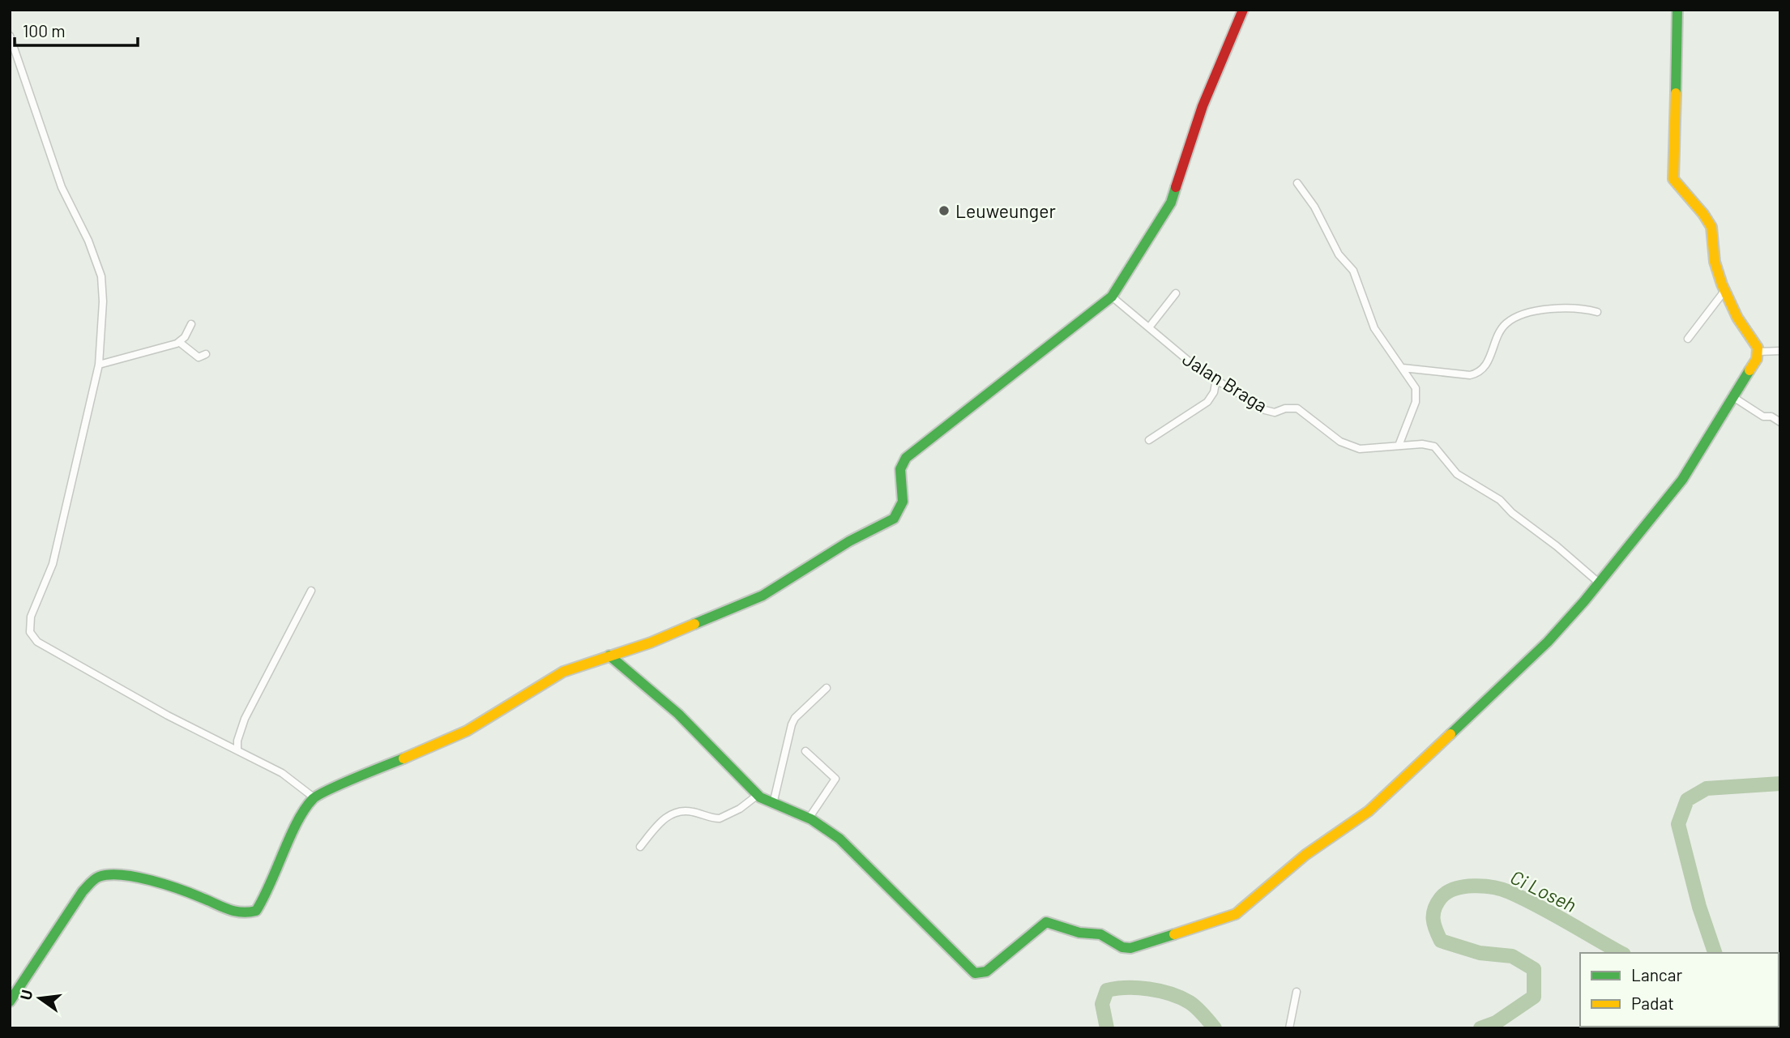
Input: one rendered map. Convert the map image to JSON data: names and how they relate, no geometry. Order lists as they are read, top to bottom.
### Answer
{
  "streets": {
    "street": ["Jalan Braga"]
  },
  "water": ["Ci Loseh"],
  "places": ["Leuweunger"],
  "legend": ["Lancar", "Padat"],
  "scale_bar": "100 m",
  "north": "left"
}
